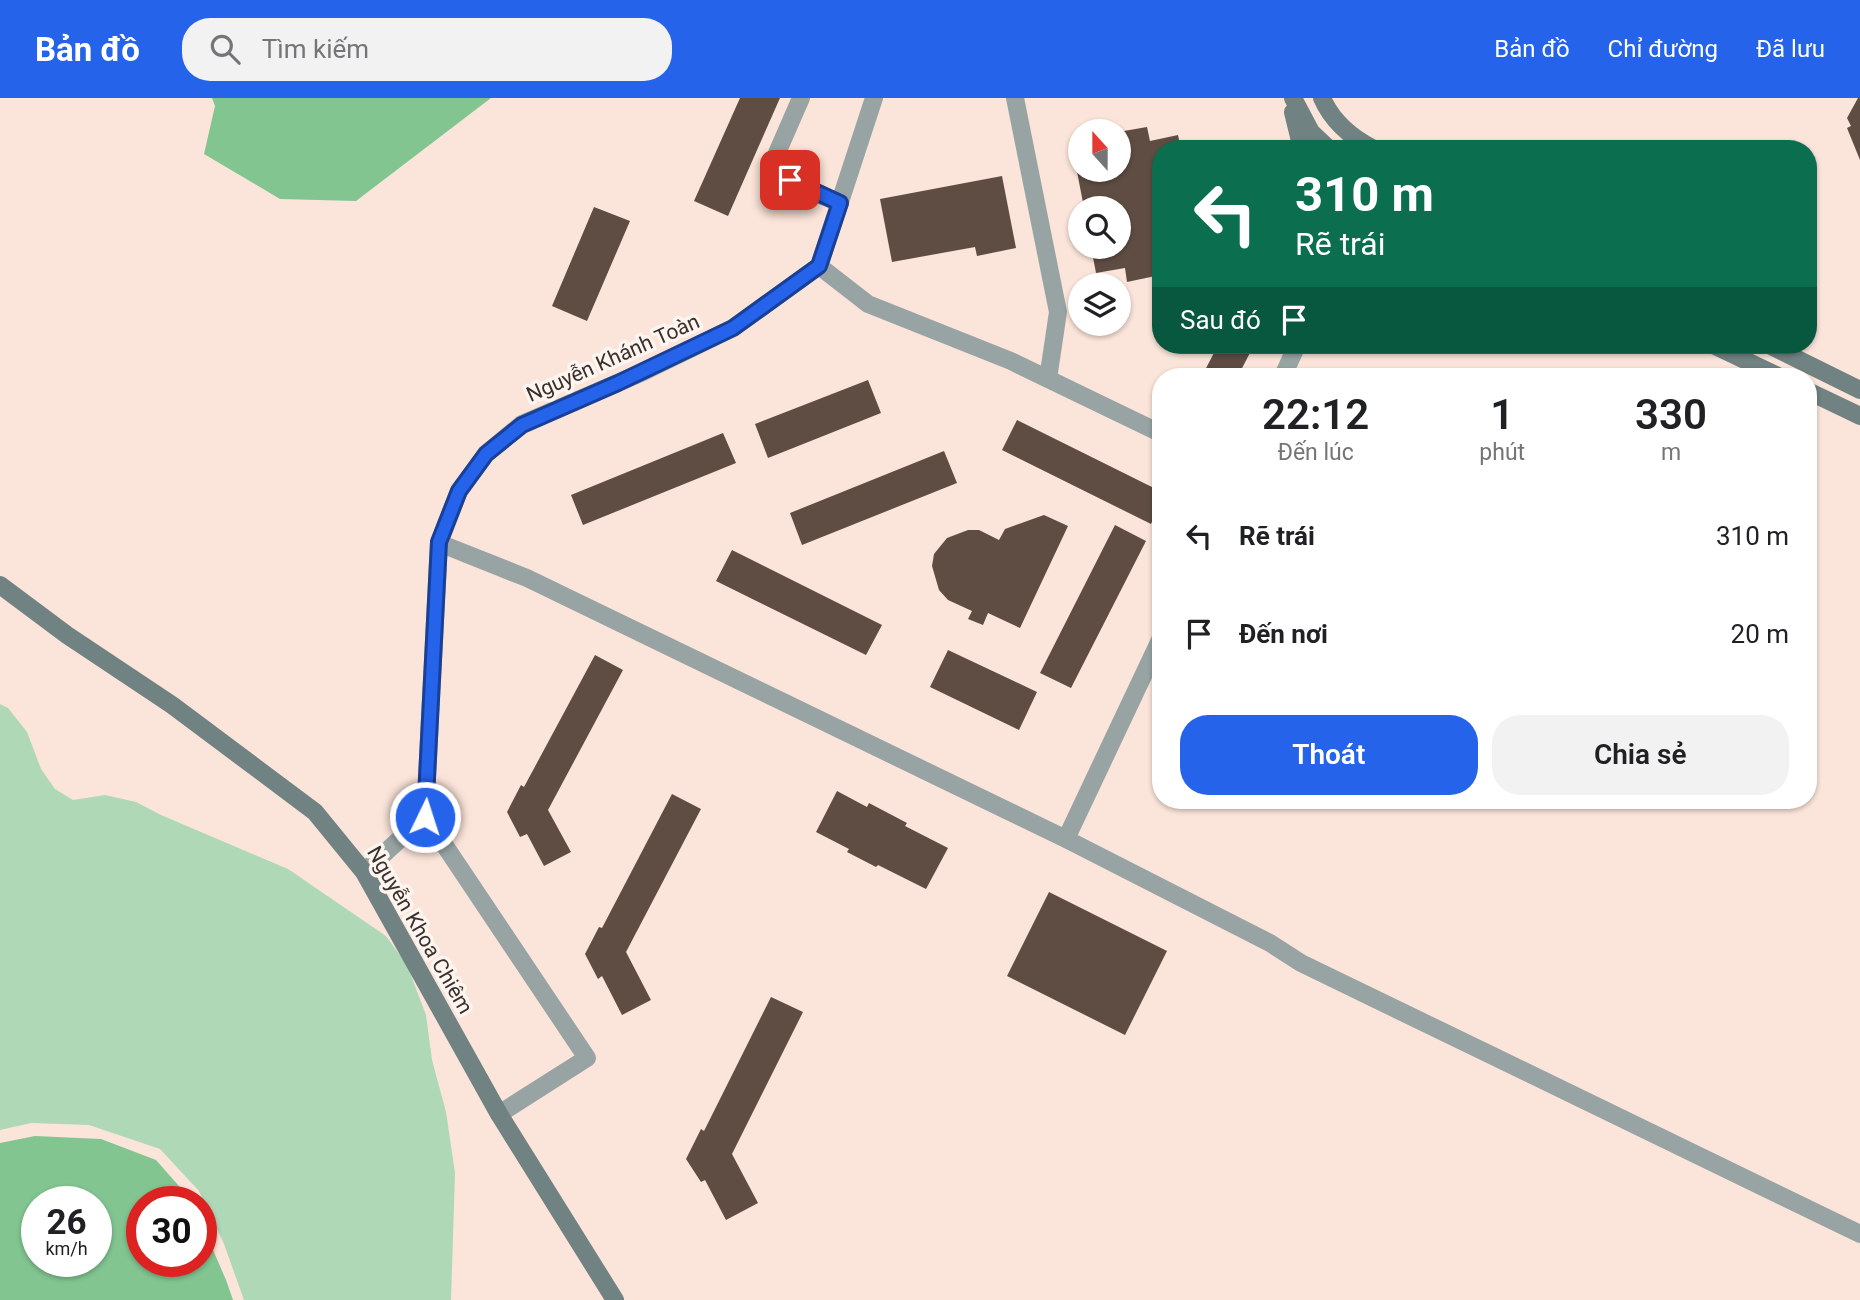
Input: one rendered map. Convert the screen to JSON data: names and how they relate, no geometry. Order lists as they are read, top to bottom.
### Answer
{
  "streets": {
    "street": ["Nguyễn Khánh Toàn", "Nguyễn Khoa Chiêm"]
  },
  "north": "top",
  "page": {
    "header": "Bản đồ",
    "search": "Tìm kiếm",
    "nav": ["Bản đồ", "Chỉ đường", "Đã lưu"],
    "turn": ["310 m", "Rẽ trái"],
    "then": "Sau đó",
    "eta": [
      "22:12",
      "Đến lúc",
      "1",
      "phút",
      "330",
      "m"
    ],
    "list": [
      {
        "name": "Rẽ trái",
        "value": "310 m"
      },
      {
        "name": "Đến nơi",
        "value": "20 m"
      }
    ],
    "buttons": ["Thoát", "Chia sẻ"],
    "speed": "26 km/h",
    "limit": "30"
  }
}
